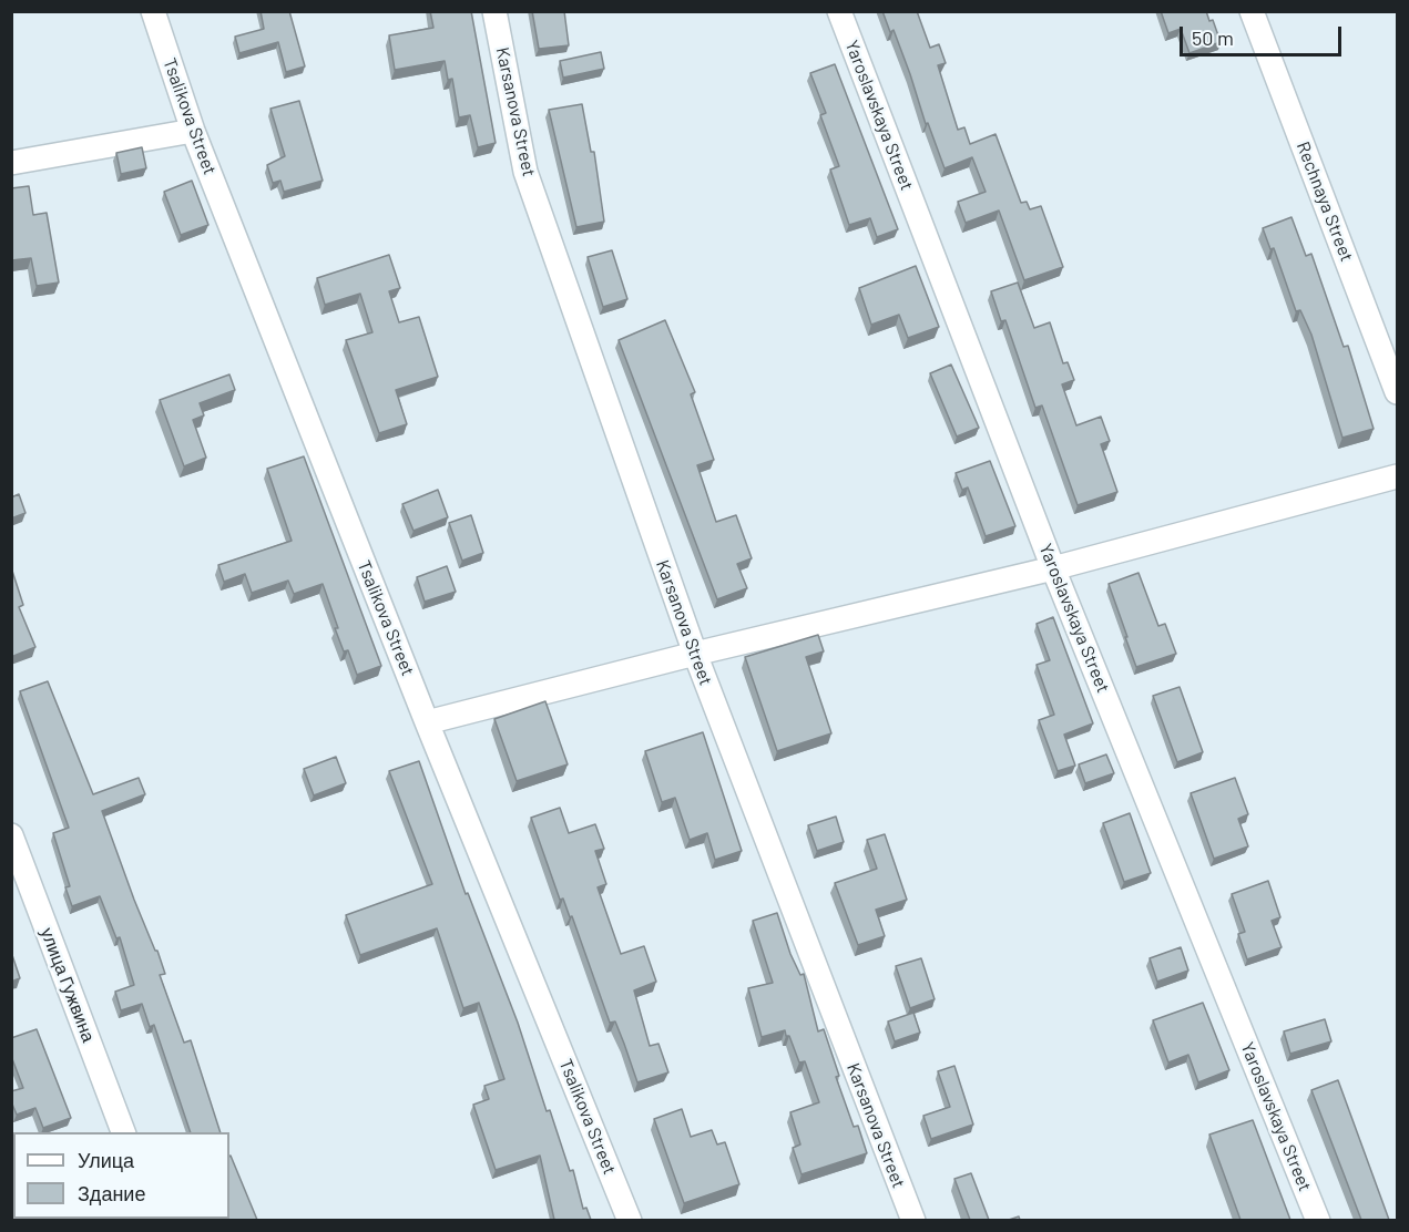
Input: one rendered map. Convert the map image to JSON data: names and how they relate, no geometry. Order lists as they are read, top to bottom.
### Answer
{
  "streets": {
    "street": [
      "Karsanova Street",
      "Yaroslavskaya Street",
      "Tsalikova Street",
      "Rechnaya Street",
      "улица Гужвина"
    ]
  },
  "legend": ["Улица", "Здание"],
  "scale_bar": "50 m"
}
